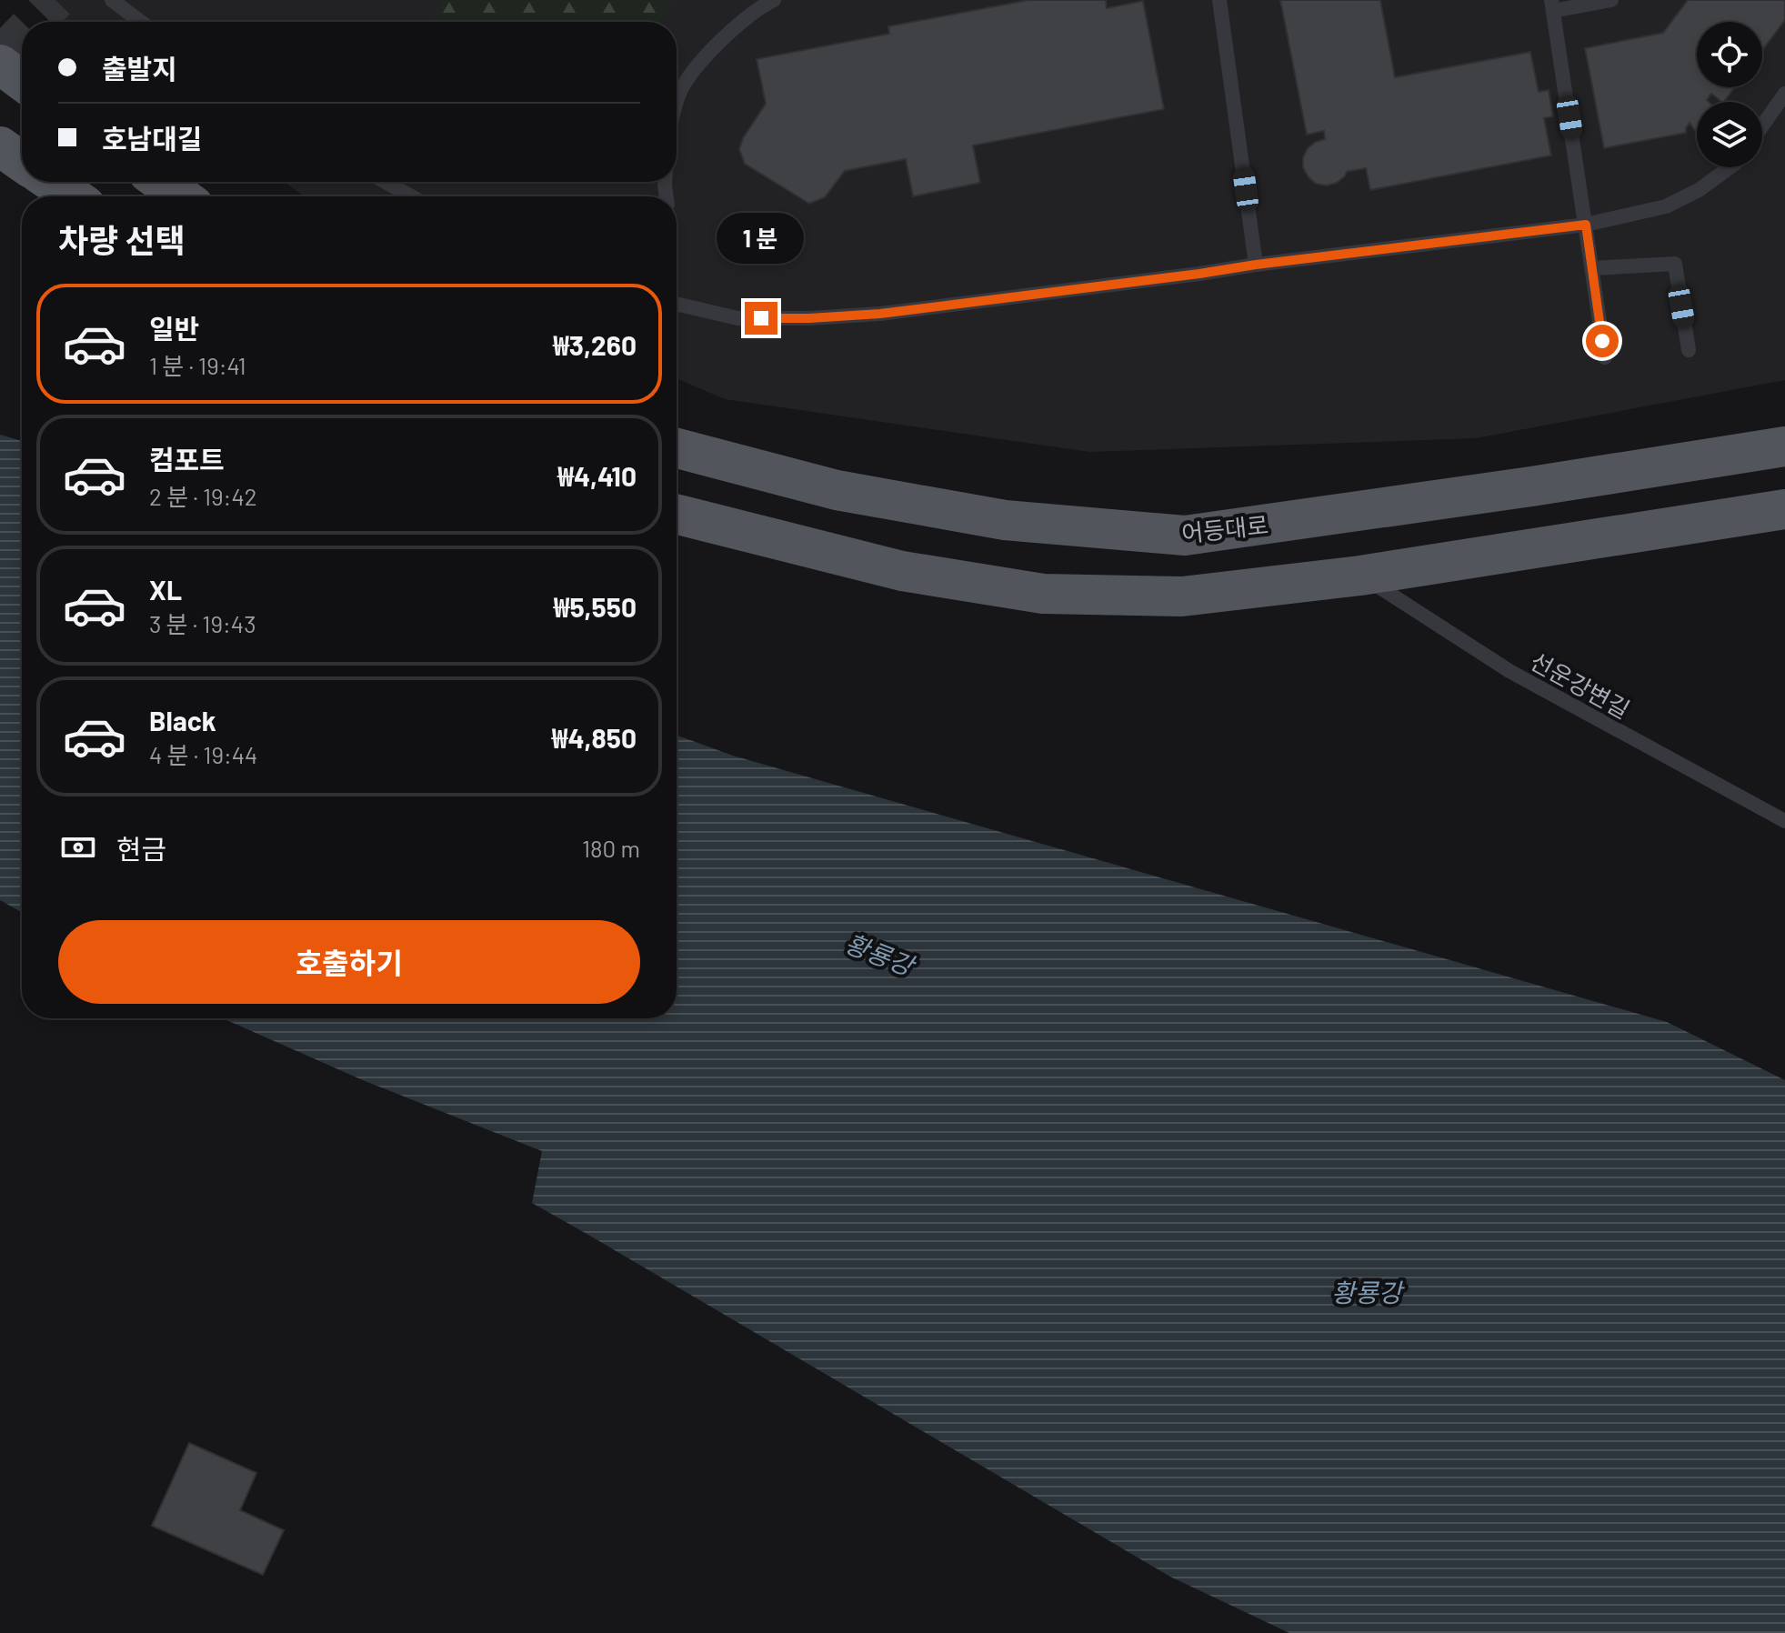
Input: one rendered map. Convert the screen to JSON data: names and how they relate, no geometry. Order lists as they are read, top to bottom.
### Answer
{
  "streets": {
    "main road": ["어등대로"],
    "lane": ["선운강변길"]
  },
  "water": ["황룡강"],
  "page": {
    "banner": ["출발지", "호남대길"],
    "heading": "차량 선택",
    "bubble": "1 분",
    "list": [
      {
        "name": "일반",
        "note": "1 분 · 19:41",
        "value": "₩3,260"
      },
      {
        "name": "컴포트",
        "note": "2 분 · 19:42",
        "value": "₩4,410"
      },
      {
        "name": "XL",
        "note": "3 분 · 19:43",
        "value": "₩5,550"
      },
      {
        "name": "Black",
        "note": "4 분 · 19:44",
        "value": "₩4,850"
      }
    ],
    "pay": ["현금", "180 m"],
    "buttons": "호출하기"
  }
}
